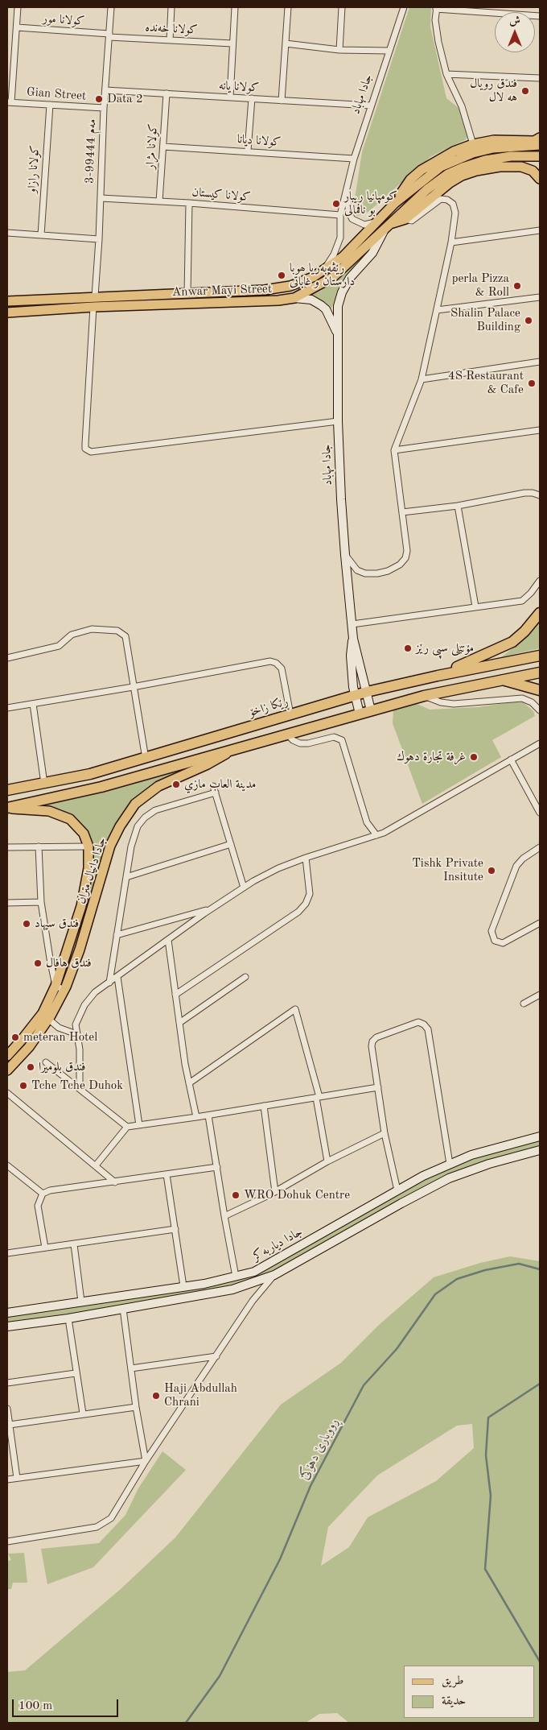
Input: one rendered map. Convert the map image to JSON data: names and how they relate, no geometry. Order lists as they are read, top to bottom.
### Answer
{
  "streets": {
    "highway": ["ڕێکا زاخۆ"],
    "main road": [
      "جادا مهاباد",
      "Anwar Mayi Street",
      "جادا دانيال متران",
      "جادا دیاربه‌كر"
    ],
    "street": [
      "کولانا مور",
      "کولانا خه‌نده‌",
      "کولانا یانه",
      "Gian Street",
      "کولانا دیانا",
      "کولانا مژار",
      "مەم 99444-3",
      "کولانا رازاو",
      "کولانا کیستان"
    ]
  },
  "crossings": [
    ["کولانا مور", "کولانا خه‌نده‌"],
    ["کولانا مور", "مەم 99444-3"],
    ["کولانا خه‌نده‌", "مەم 99444-3"],
    ["کولانا یانه", "جادا مهاباد"],
    ["کولانا یانه", "کولانا مژار"],
    ["کولانا یانه", "مەم 99444-3"],
    ["Gian Street", "مەم 99444-3"],
    ["Gian Street", "کولانا رازاو"],
    ["جادا مهاباد", "کولانا دیانا"],
    ["جادا مهاباد", "کولانا کیستان"],
    ["جادا مهاباد", "Anwar Mayi Street"],
    ["جادا مهاباد", "ڕێکا زاخۆ"],
    ["کولانا دیانا", "کولانا مژار"],
    ["کولانا مژار", "کولانا کیستان"],
    ["مەم 99444-3", "کولانا کیستان"],
    ["مەم 99444-3", "Anwar Mayi Street"]
  ],
  "water": ["ڕووبارێ دهۆكێ"],
  "places": [
    "فندق رويال هه لال",
    "Data 2",
    "كومپانيا ريبار بو نافمالى",
    "رێڤەبەريا ھوبا دارستان و غاباتى",
    "perla Pizza & Roll",
    "Shalin Palace Building",
    "4S Restaurant & Cafe",
    "مۆتێلی سپی رێز",
    "غرفة تجارة دهوك",
    "مدينة العاب مازي",
    "Tishk Private Insitute",
    "فندق سيهاد",
    "فندق هافال",
    "meteran Hotel",
    "فندق بلوميرا",
    "Tche Tche Duhok",
    "WRO Dohuk Centre",
    "Haji Abdullah Chrani"
  ],
  "legend": ["طريق", "حديقة"],
  "scale_bar": "100 m",
  "north": "top"
}
